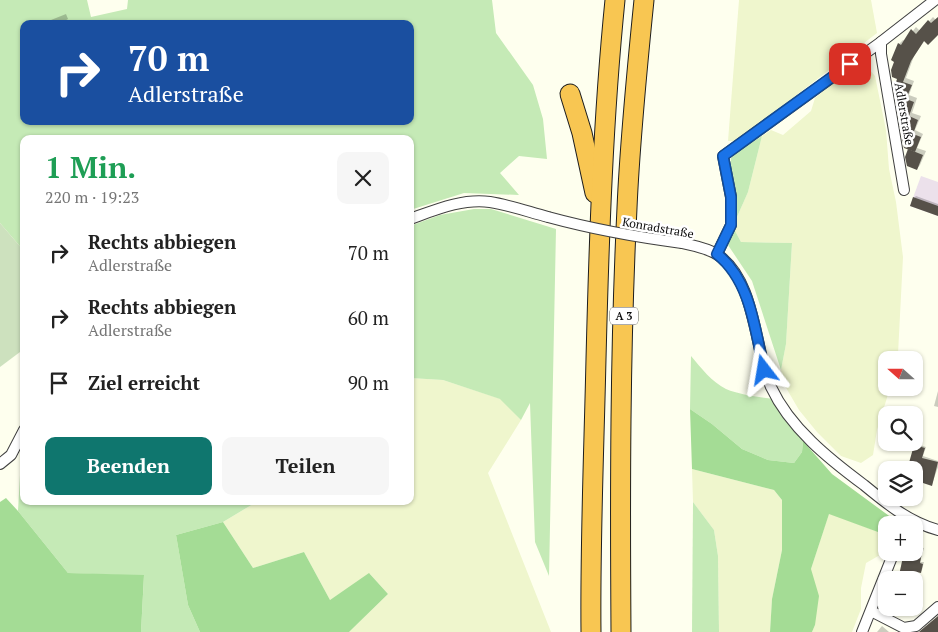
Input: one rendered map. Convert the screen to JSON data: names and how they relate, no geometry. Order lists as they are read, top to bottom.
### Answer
{
  "streets": {
    "highway": ["A 3"],
    "street": ["Adlerstraße", "Konradstraße"]
  },
  "north": "left",
  "page": {
    "turn": ["70 m", "Adlerstraße"],
    "heading": ["1 Min.", "220 m · 19:23"],
    "list": [
      {
        "name": "Rechts abbiegen",
        "note": "Adlerstraße",
        "value": "70 m"
      },
      {
        "name": "Rechts abbiegen",
        "note": "Adlerstraße",
        "value": "60 m"
      },
      {
        "name": "Ziel erreicht",
        "value": "90 m"
      }
    ],
    "map_buttons": ["+", "−"],
    "buttons": ["Beenden", "Teilen"]
  }
}
